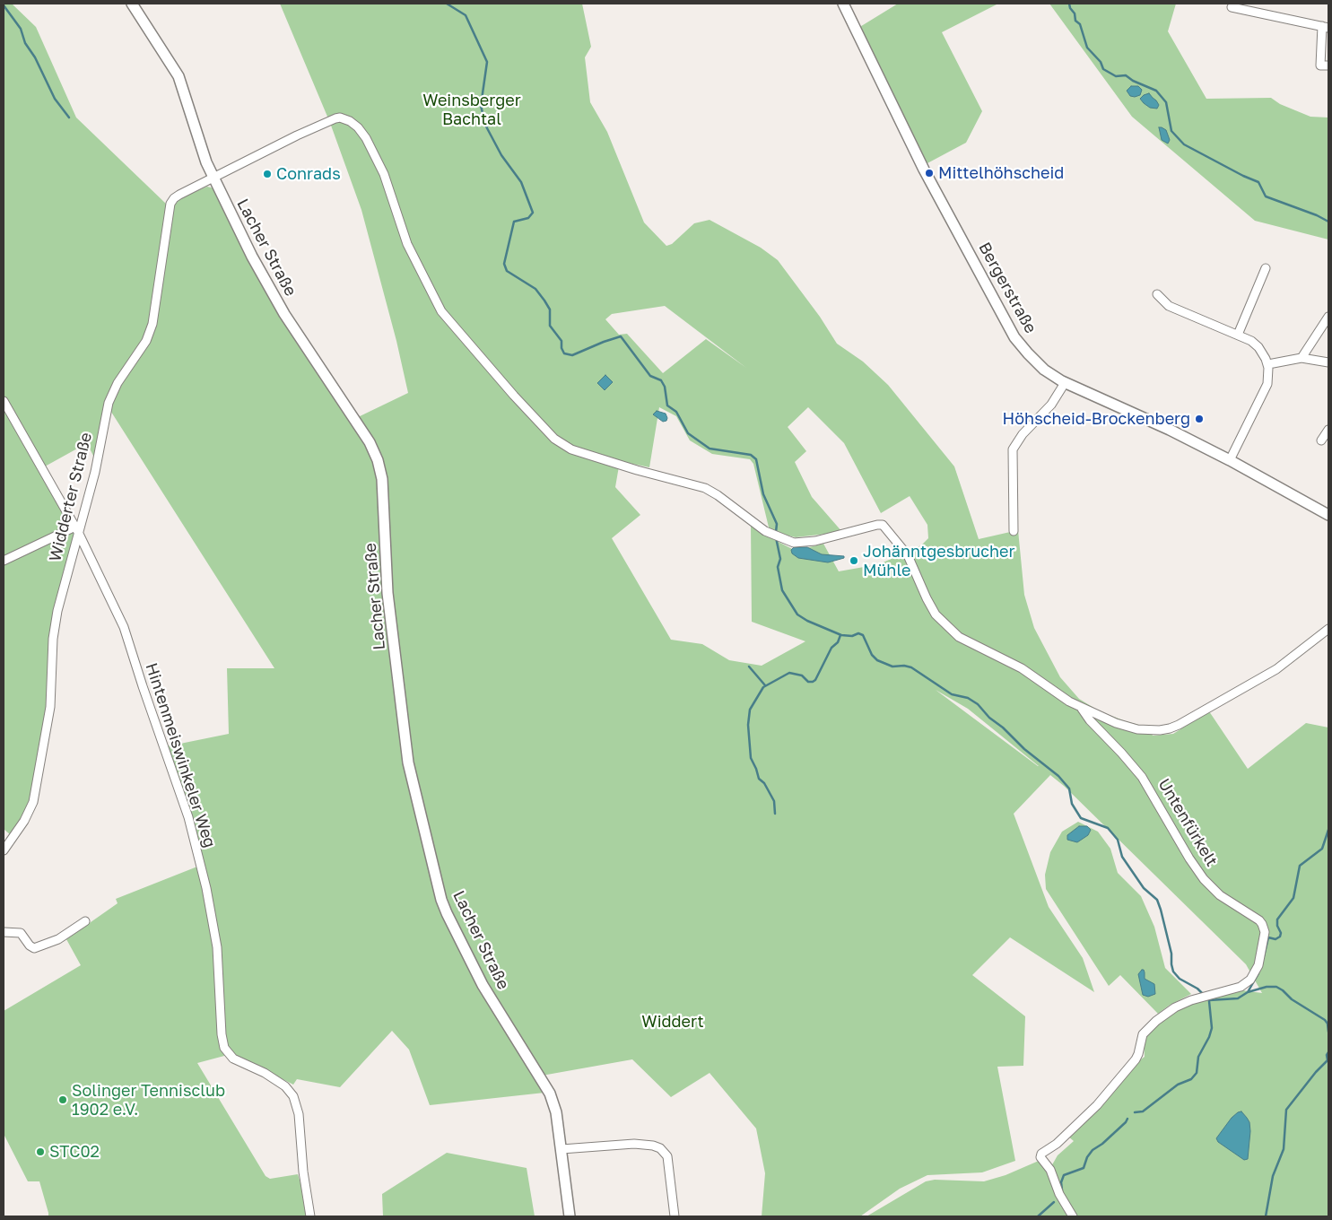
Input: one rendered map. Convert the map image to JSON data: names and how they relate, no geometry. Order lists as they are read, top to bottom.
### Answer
{
  "streets": {
    "street": [
      "Lacher Straße",
      "Bergerstraße",
      "Widderter Straße",
      "Hintenmeiswinkeler Weg",
      "Untenfürkelt"
    ]
  },
  "crossings": [
    ["Lacher Straße", "Widderter Straße"],
    ["Widderter Straße", "Hintenmeiswinkeler Weg"]
  ],
  "parks": ["Weinsberger Bachtal", "Widdert"],
  "places": [
    "Mittelhöhscheid",
    "Conrads",
    "Höhscheid-Brockenberg",
    "Johänntgesbrucher Mühle",
    "Solinger Tennisclub 1902 e.V.",
    "STC02"
  ]
}
